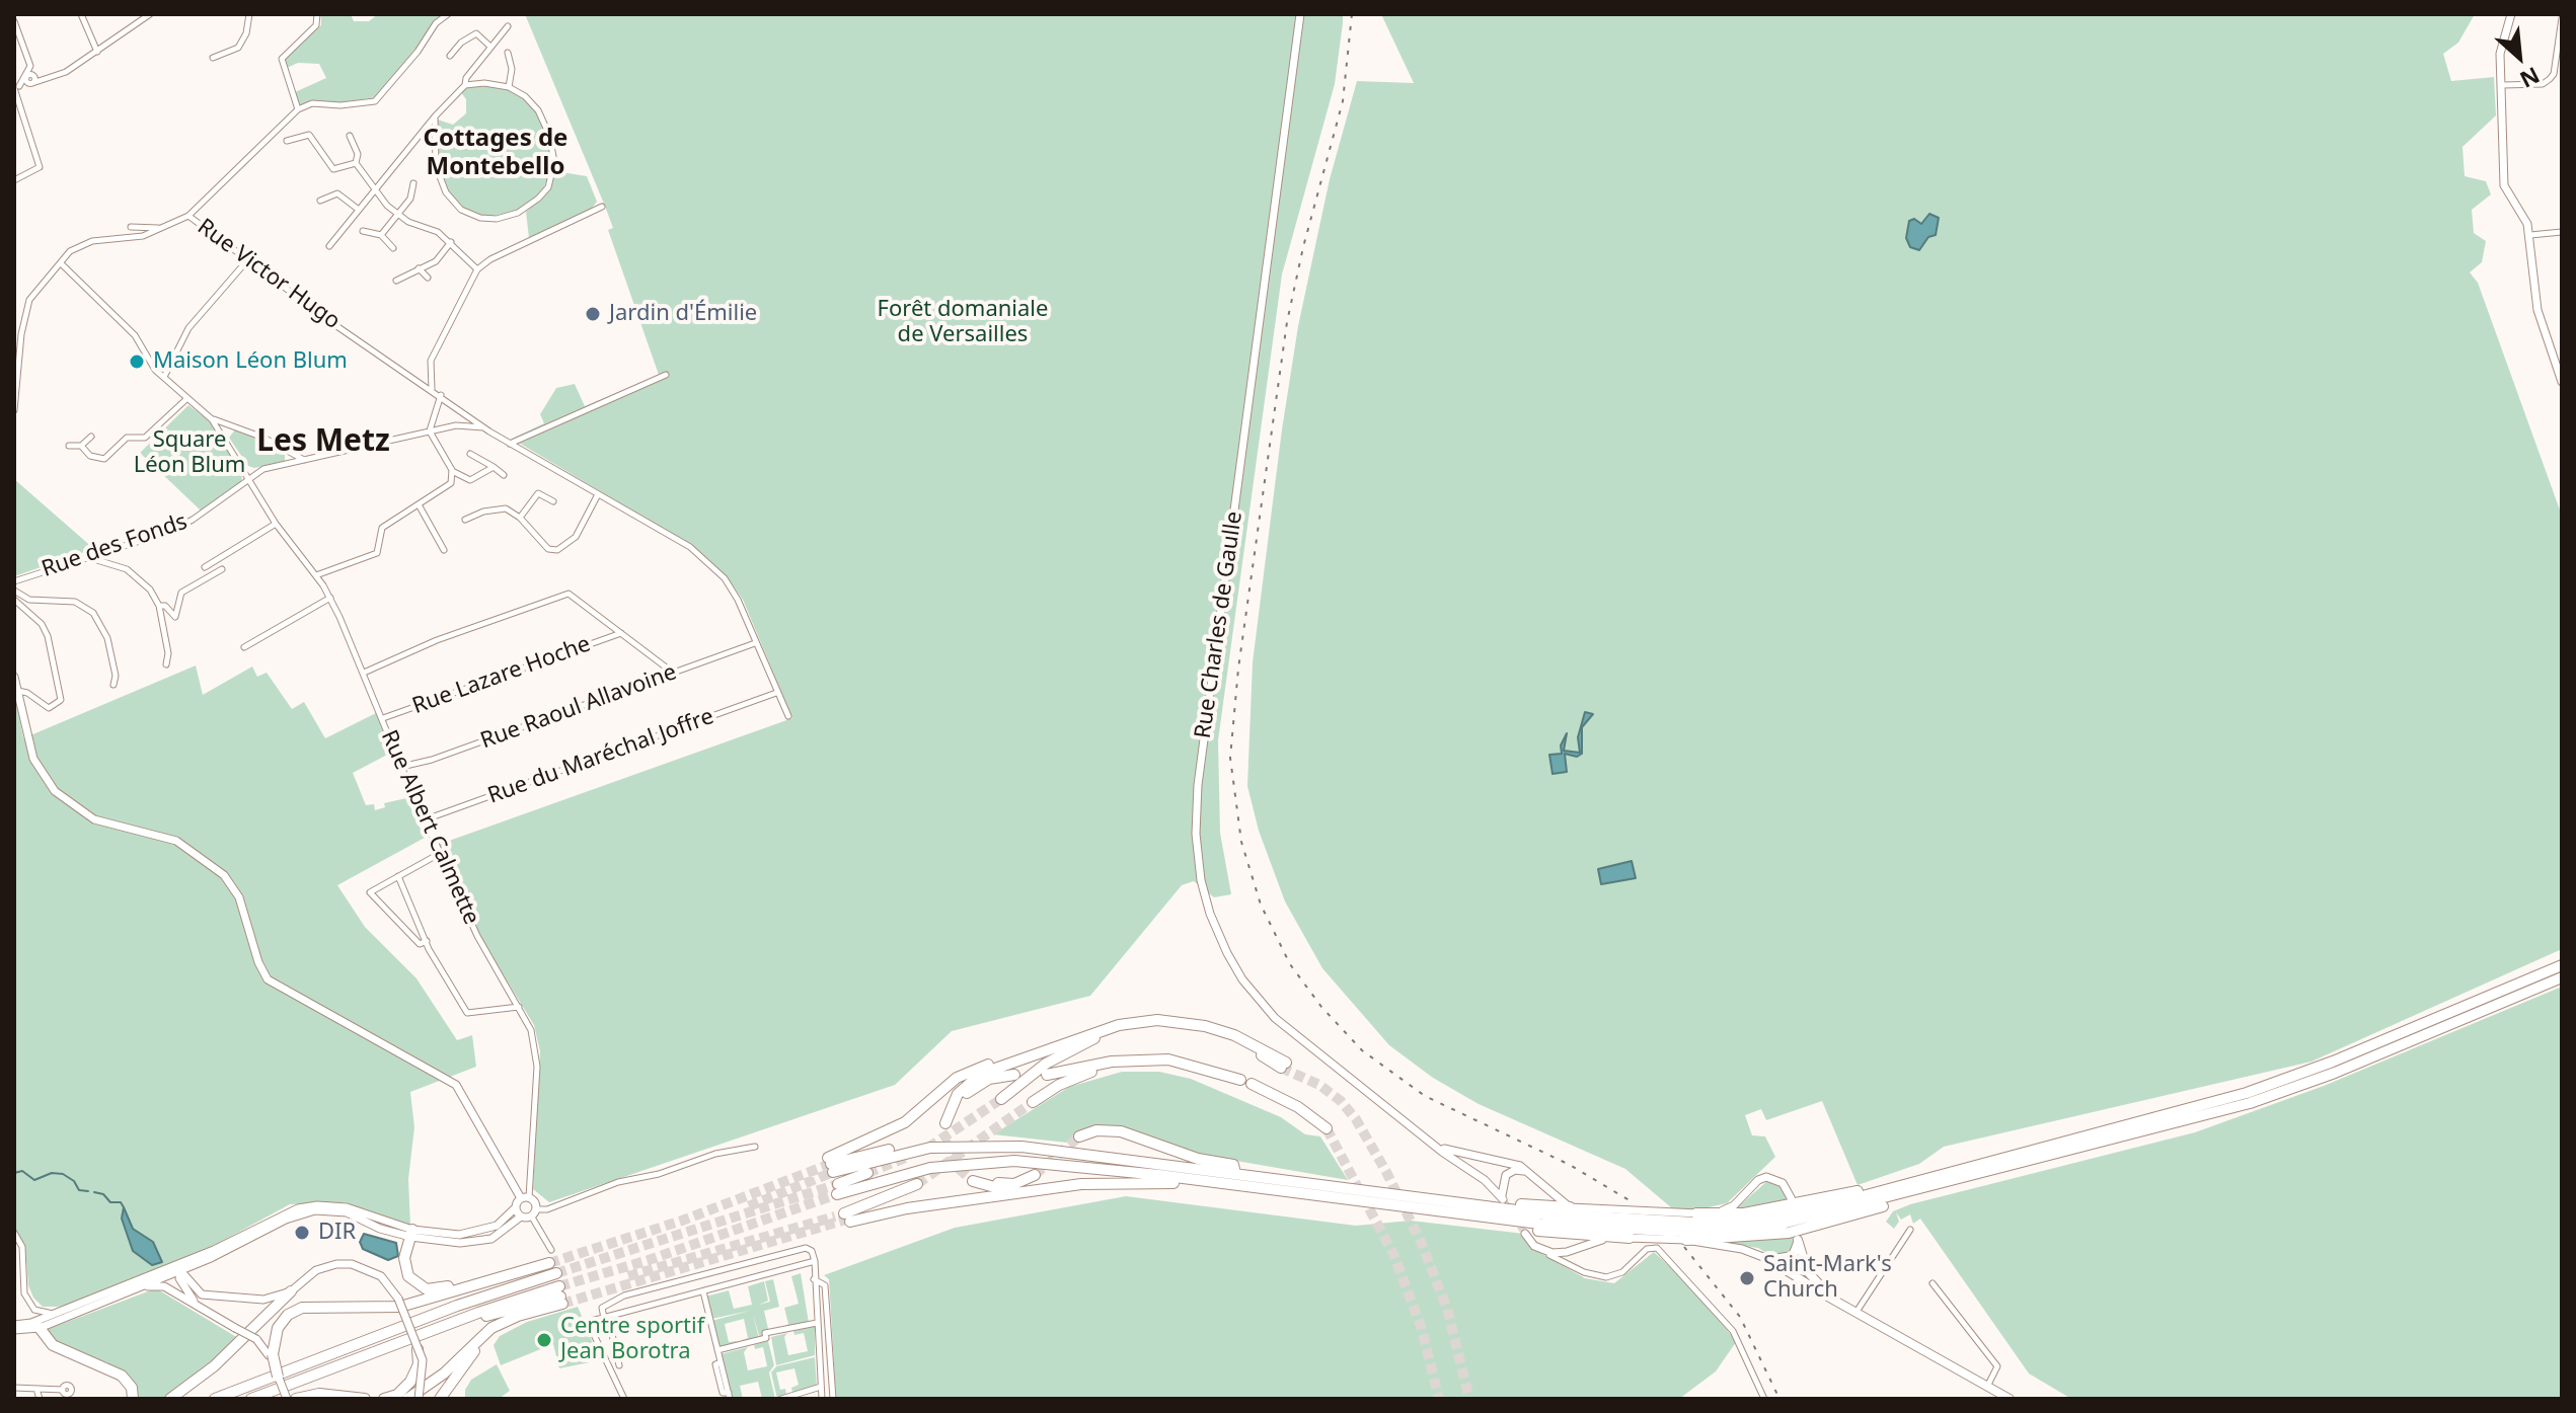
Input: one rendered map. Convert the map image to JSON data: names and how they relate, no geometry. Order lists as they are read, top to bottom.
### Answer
{
  "streets": {
    "main road": ["Rue Charles de Gaulle"],
    "street": [
      "Rue Victor Hugo",
      "Rue des Fonds",
      "Rue Lazare Hoche",
      "Rue Raoul Allavoine",
      "Rue du Maréchal Joffre",
      "Rue Albert Calmette"
    ]
  },
  "crossings": [
    ["Rue des Fonds", "Rue Albert Calmette"],
    ["Rue Lazare Hoche", "Rue Albert Calmette"],
    ["Rue Raoul Allavoine", "Rue Albert Calmette"],
    ["Rue du Maréchal Joffre", "Rue Albert Calmette"]
  ],
  "districts": ["Cottages de Montebello", "Les Metz"],
  "parks": ["Forêt domaniale de Versailles", "Square Léon Blum"],
  "places": [
    "Jardin d'Émilie",
    "Maison Léon Blum",
    "DIR",
    "Saint-Mark's Church",
    "Centre sportif Jean Borotra"
  ],
  "north": "bottom right"
}
